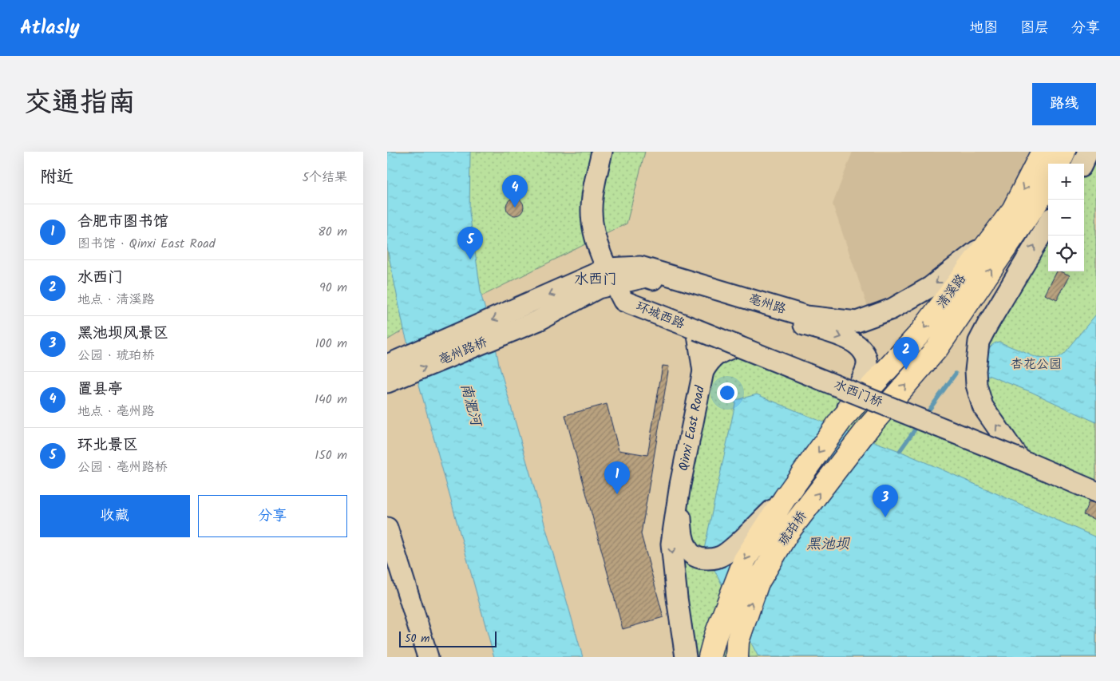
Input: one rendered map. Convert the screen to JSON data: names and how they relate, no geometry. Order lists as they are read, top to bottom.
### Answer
{
  "streets": {
    "main road": ["清溪路", "琥珀桥"],
    "street": [
      "亳州路",
      "环城西路",
      "亳州路桥",
      "水西门桥",
      "Qinxi East Road"
    ]
  },
  "crossings": [
    ["清溪路", "亳州路"],
    ["清溪路", "琥珀桥"],
    ["亳州路", "环城西路"],
    ["亳州路", "亳州路桥"],
    ["环城西路", "水西门桥"]
  ],
  "one_way": ["亳州路"],
  "districts": ["水西门"],
  "water": ["南淝河", "黑池坝"],
  "parks": ["杏花公园"],
  "scale_bar": "50 m",
  "page": {
    "header": "Atlasly",
    "nav": ["地图", "图层", "分享"],
    "title": "交通指南",
    "buttons": [
      "路线",
      ["收藏", "分享"]
    ],
    "heading": ["附近", "5个结果"],
    "map_buttons": ["+", "−"],
    "pins": [
      "4",
      "5",
      "2",
      "1",
      "3"
    ],
    "list": [
      {
        "mark": "1",
        "name": "合肥市图书馆",
        "note": "图书馆 · Qinxi East Road",
        "value": "80 m"
      },
      {
        "mark": "2",
        "name": "水西门",
        "note": "地点 · 清溪路",
        "value": "90 m"
      },
      {
        "mark": "3",
        "name": "黑池坝风景区",
        "note": "公园 · 琥珀桥",
        "value": "100 m"
      },
      {
        "mark": "4",
        "name": "置县亭",
        "note": "地点 · 亳州路",
        "value": "140 m"
      },
      {
        "mark": "5",
        "name": "环北景区",
        "note": "公园 · 亳州路桥",
        "value": "150 m"
      }
    ],
    "scale": "50 m"
  }
}
